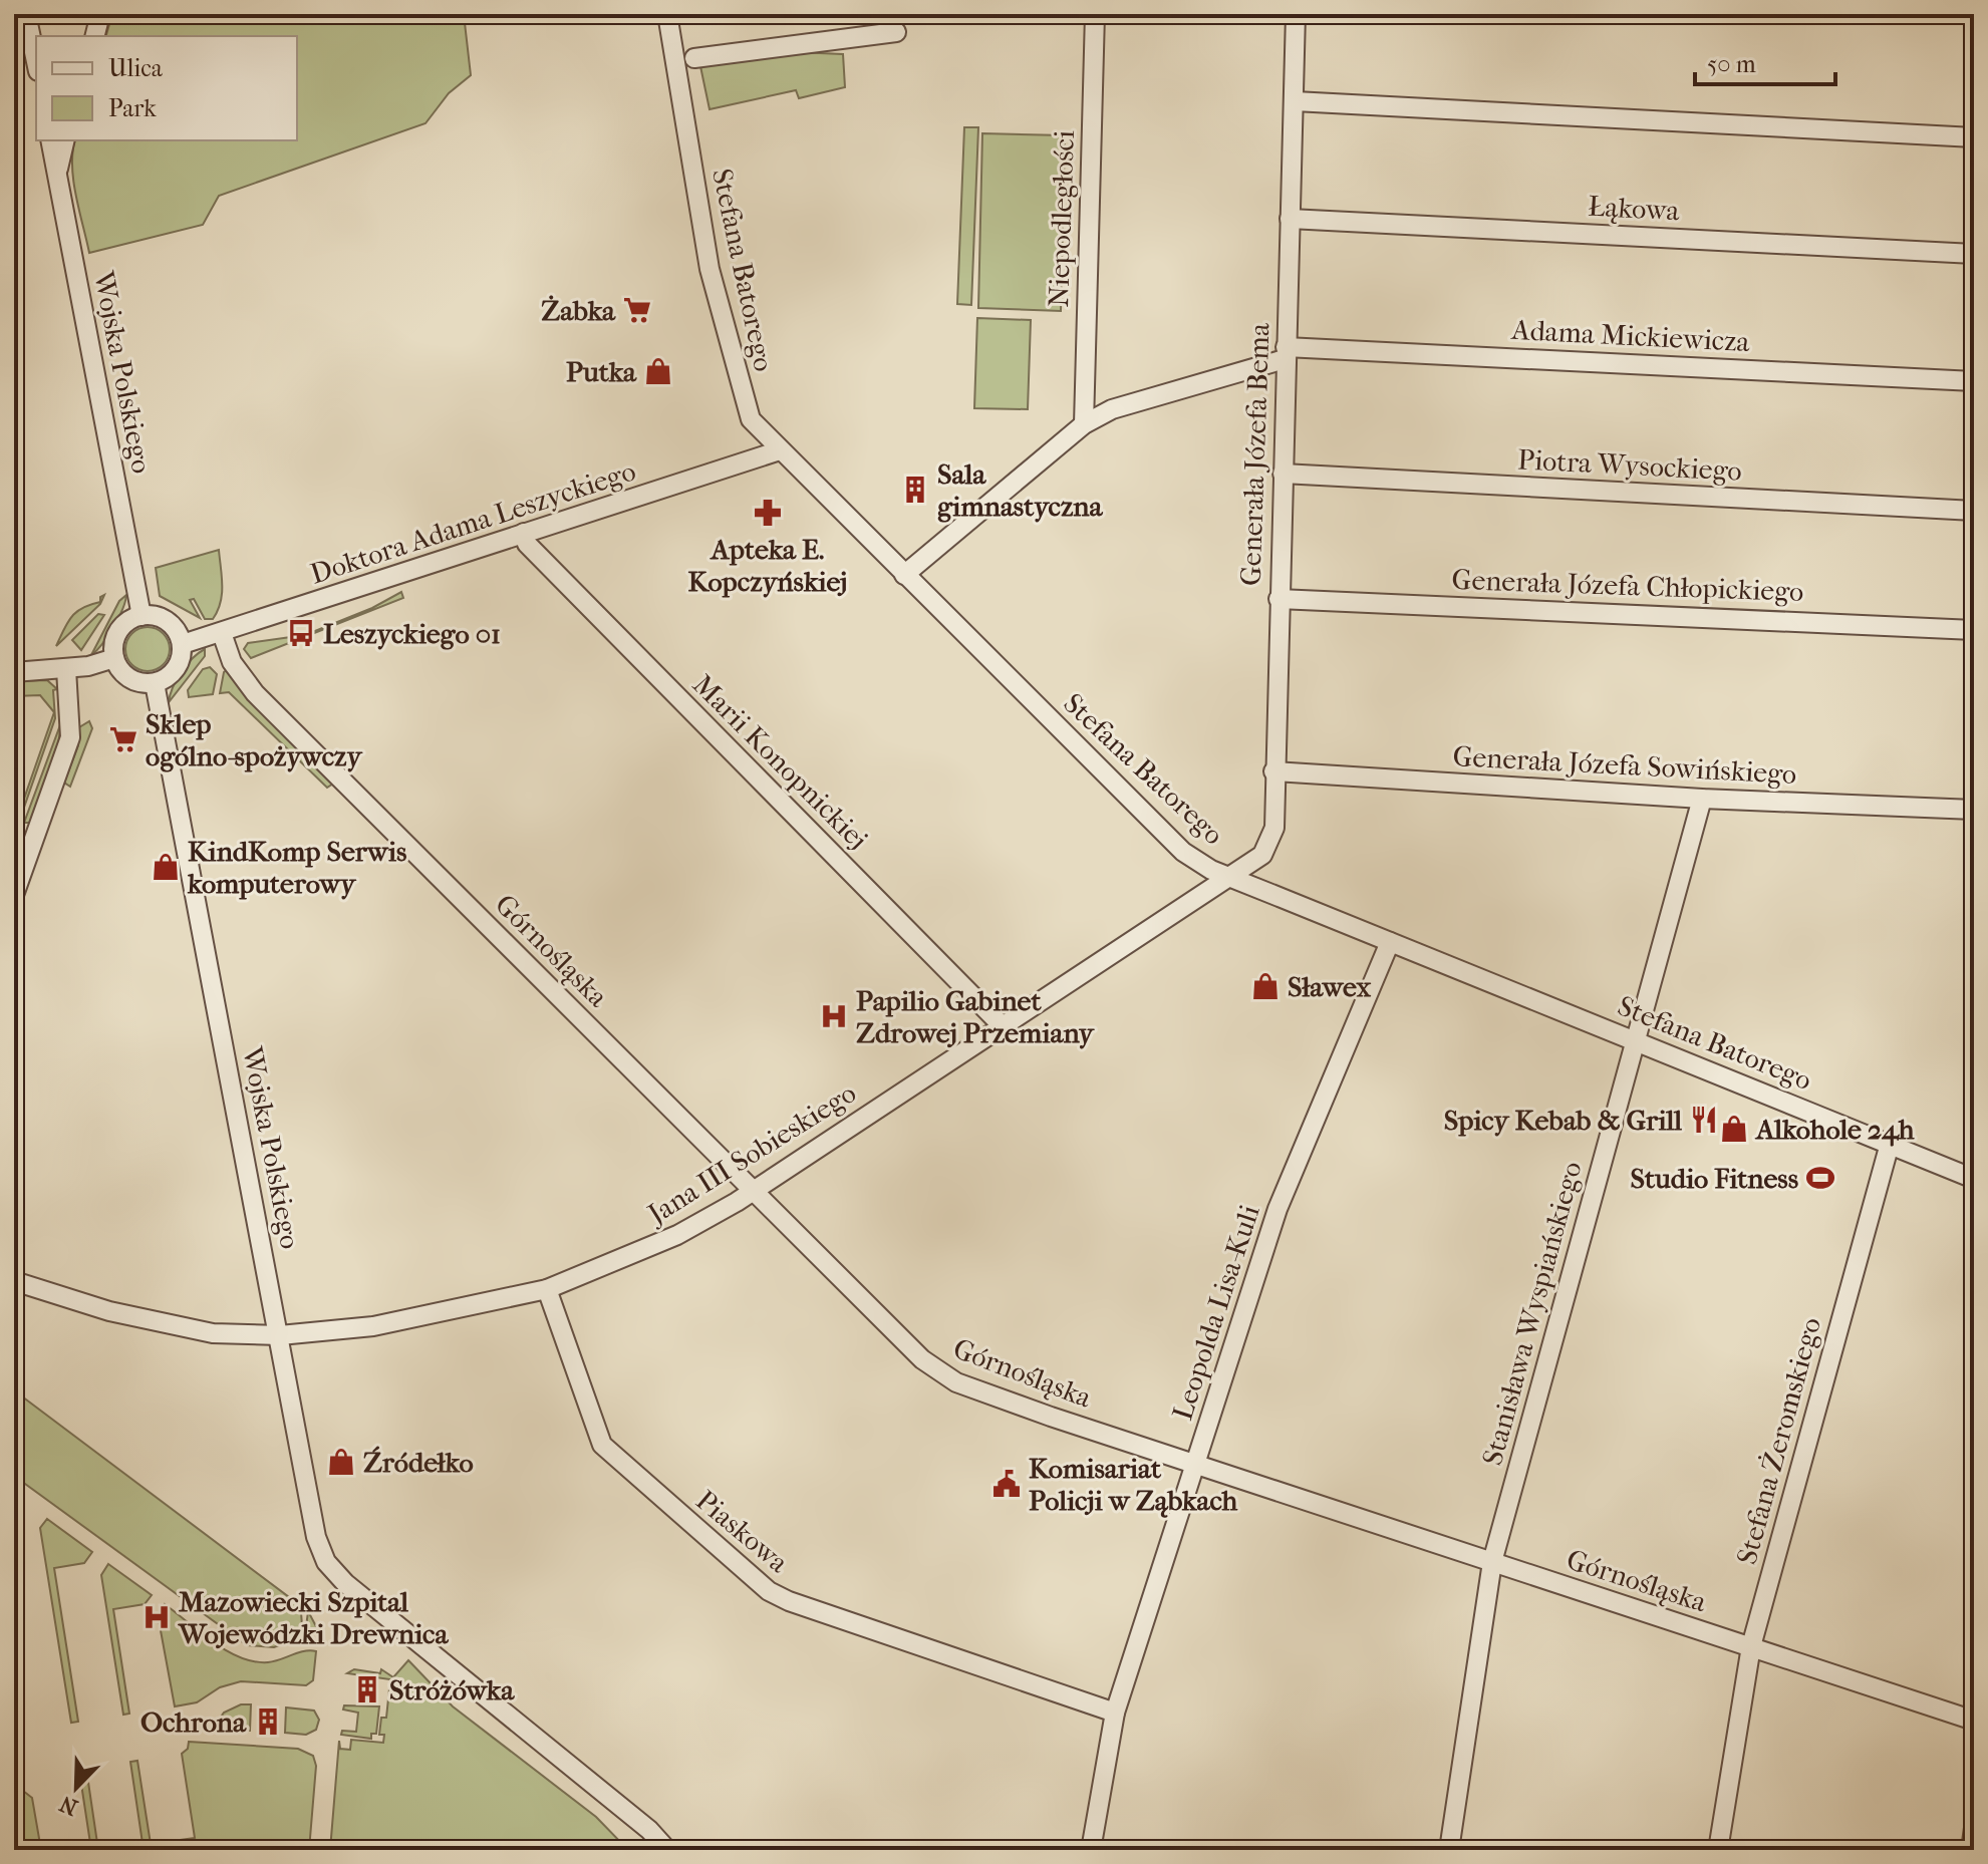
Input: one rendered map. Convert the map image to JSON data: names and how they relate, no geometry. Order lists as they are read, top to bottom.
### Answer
{
  "streets": {
    "street": [
      "Łąkowa",
      "Niepodległości",
      "Stefana Batorego",
      "Adama Mickiewicza",
      "Wojska Polskiego",
      "Generała Józefa Bema",
      "Piotra Wysockiego",
      "Doktora Adama Leszyckiego",
      "Generała Józefa Chłopickiego",
      "Marii Konopnickiej",
      "Generała Józefa Sowińskiego",
      "Górnośląska",
      "Jana III Sobieskiego",
      "Leopolda Lisa-Kuli",
      "Stanisława Wyspiańskiego",
      "Stefana Żeromskiego",
      "Piaskowa"
    ]
  },
  "crossings": [
    ["Łąkowa", "Generała Józefa Bema"],
    ["Niepodległości", "Adama Mickiewicza"],
    ["Stefana Batorego", "Adama Mickiewicza"],
    ["Stefana Batorego", "Generała Józefa Bema"],
    ["Stefana Batorego", "Doktora Adama Leszyckiego"],
    ["Stefana Batorego", "Jana III Sobieskiego"],
    ["Stefana Batorego", "Leopolda Lisa-Kuli"],
    ["Stefana Batorego", "Stanisława Wyspiańskiego"],
    ["Stefana Batorego", "Stefana Żeromskiego"],
    ["Adama Mickiewicza", "Generała Józefa Bema"],
    ["Wojska Polskiego", "Doktora Adama Leszyckiego"],
    ["Wojska Polskiego", "Jana III Sobieskiego"],
    ["Generała Józefa Bema", "Piotra Wysockiego"],
    ["Generała Józefa Bema", "Generała Józefa Chłopickiego"],
    ["Generała Józefa Bema", "Generała Józefa Sowińskiego"],
    ["Generała Józefa Bema", "Jana III Sobieskiego"],
    ["Doktora Adama Leszyckiego", "Marii Konopnickiej"],
    ["Doktora Adama Leszyckiego", "Górnośląska"],
    ["Marii Konopnickiej", "Jana III Sobieskiego"],
    ["Generała Józefa Sowińskiego", "Stanisława Wyspiańskiego"],
    ["Górnośląska", "Jana III Sobieskiego"],
    ["Górnośląska", "Leopolda Lisa-Kuli"],
    ["Górnośląska", "Stanisława Wyspiańskiego"],
    ["Górnośląska", "Stefana Żeromskiego"],
    ["Jana III Sobieskiego", "Piaskowa"],
    ["Leopolda Lisa-Kuli", "Piaskowa"]
  ],
  "places": {
    "supermarket": ["Żabka", "Sklep ogólno-spożywczy"],
    "shop": [
      "Putka",
      "KindKomp Serwis komputerowy",
      "Sławex",
      "Alkohole 24h",
      "Źródełko"
    ],
    "building": ["Sala gimnastyczna", "Stróżówka", "Ochrona"],
    "pharmacy": ["Apteka E. Kopczyńskiej"],
    "bus stop": ["Leszyckiego 01"],
    "hospital": ["Papilio Gabinet Zdrowej Przemiany", "Mazowiecki Szpital Wojewódzki Drewnica"],
    "restaurant": ["Spicy Kebab & Grill"],
    "sports": ["Studio Fitness"],
    "public building": ["Komisariat Policji w Ząbkach"]
  },
  "legend": ["Ulica", "Park"],
  "scale_bar": "50 m",
  "north": "bottom left"
}
